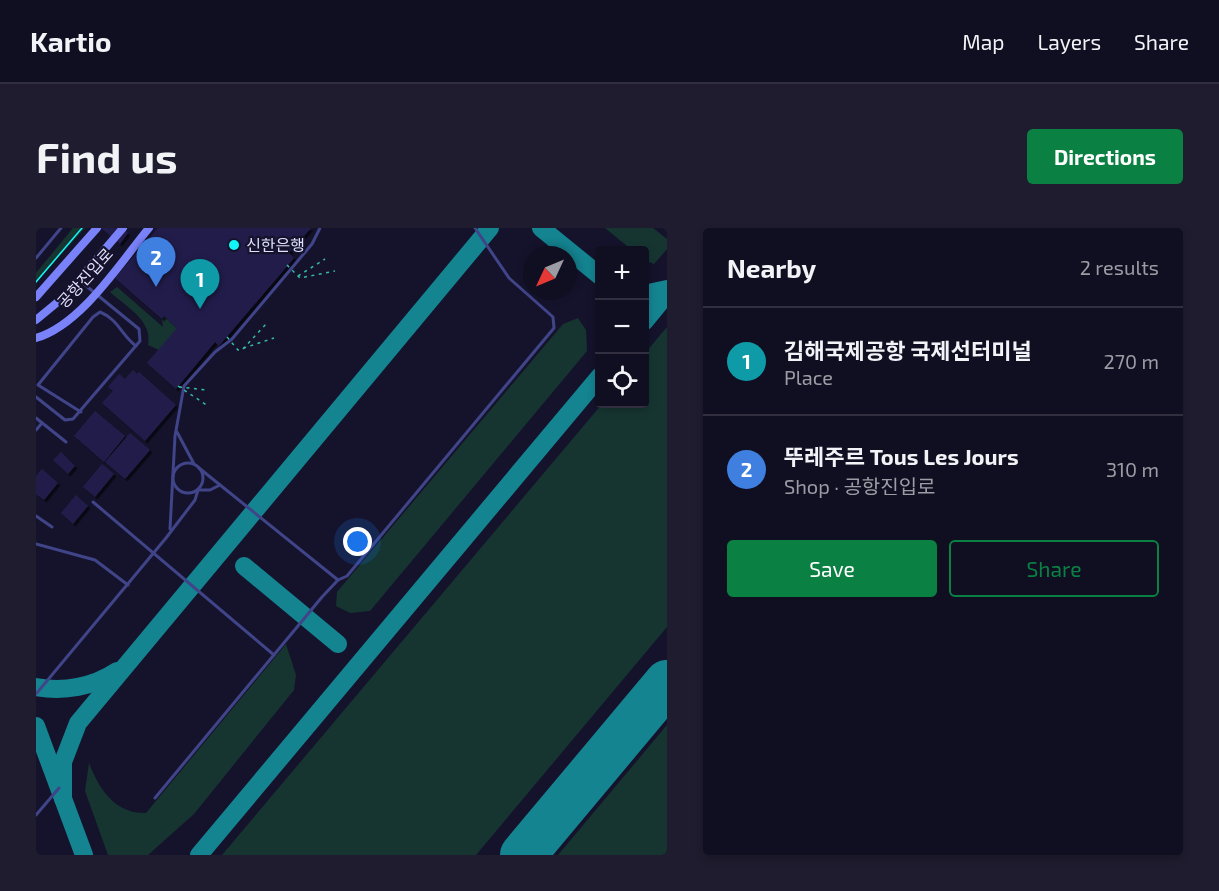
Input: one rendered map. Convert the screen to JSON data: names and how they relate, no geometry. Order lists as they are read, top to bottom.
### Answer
{
  "streets": {
    "main road": ["공항진입로"]
  },
  "places": ["신한은행"],
  "north": "bottom left",
  "page": {
    "header": "Kartio",
    "nav": ["Map", "Layers", "Share"],
    "buttons": [
      "Directions",
      ["Save", "Share"]
    ],
    "title": "Find us",
    "heading": ["Nearby", "2 results"],
    "pins": ["2", "1"],
    "map_buttons": ["+", "−"],
    "list": [
      {
        "mark": "1",
        "name": "김해국제공항 국제선터미널",
        "note": "Place",
        "value": "270 m"
      },
      {
        "mark": "2",
        "name": "뚜레주르 Tous Les Jours",
        "note": "Shop · 공항진입로",
        "value": "310 m"
      }
    ]
  }
}
